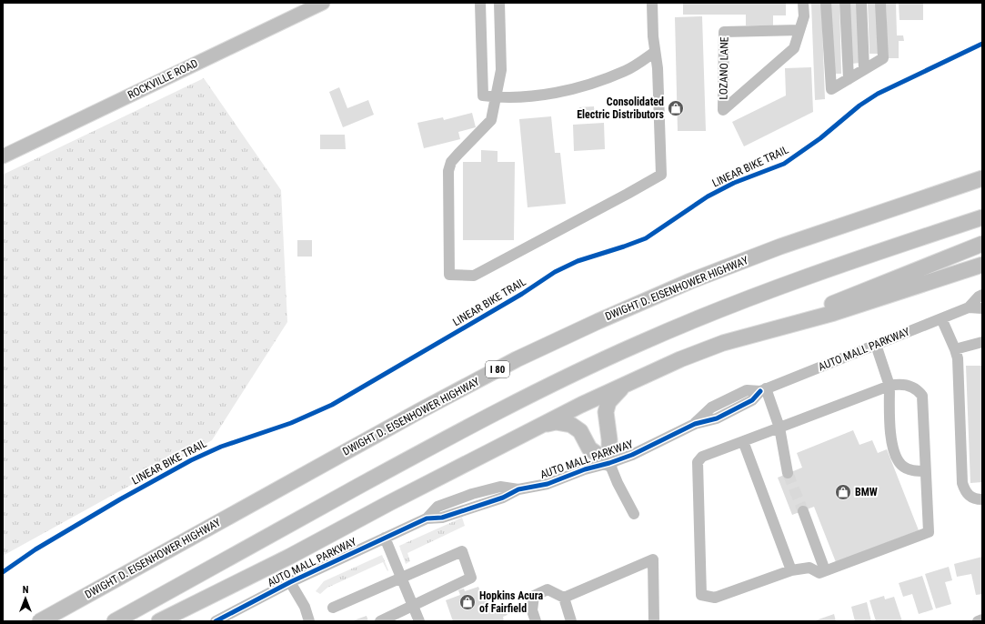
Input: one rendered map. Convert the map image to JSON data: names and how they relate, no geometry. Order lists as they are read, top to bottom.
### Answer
{
  "streets": {
    "highway": ["DWIGHT D. EISENHOWER HIGHWAY", "I 80"],
    "main road": ["ROCKVILLE ROAD"],
    "street": ["LOZANO LANE", "AUTO MALL PARKWAY"],
    "cycle path": ["LINEAR BIKE TRAIL"]
  },
  "places": {
    "shop": ["Consolidated Electric Distributors", "BMW", "Hopkins Acura of Fairfield"]
  },
  "north": "top"
}
